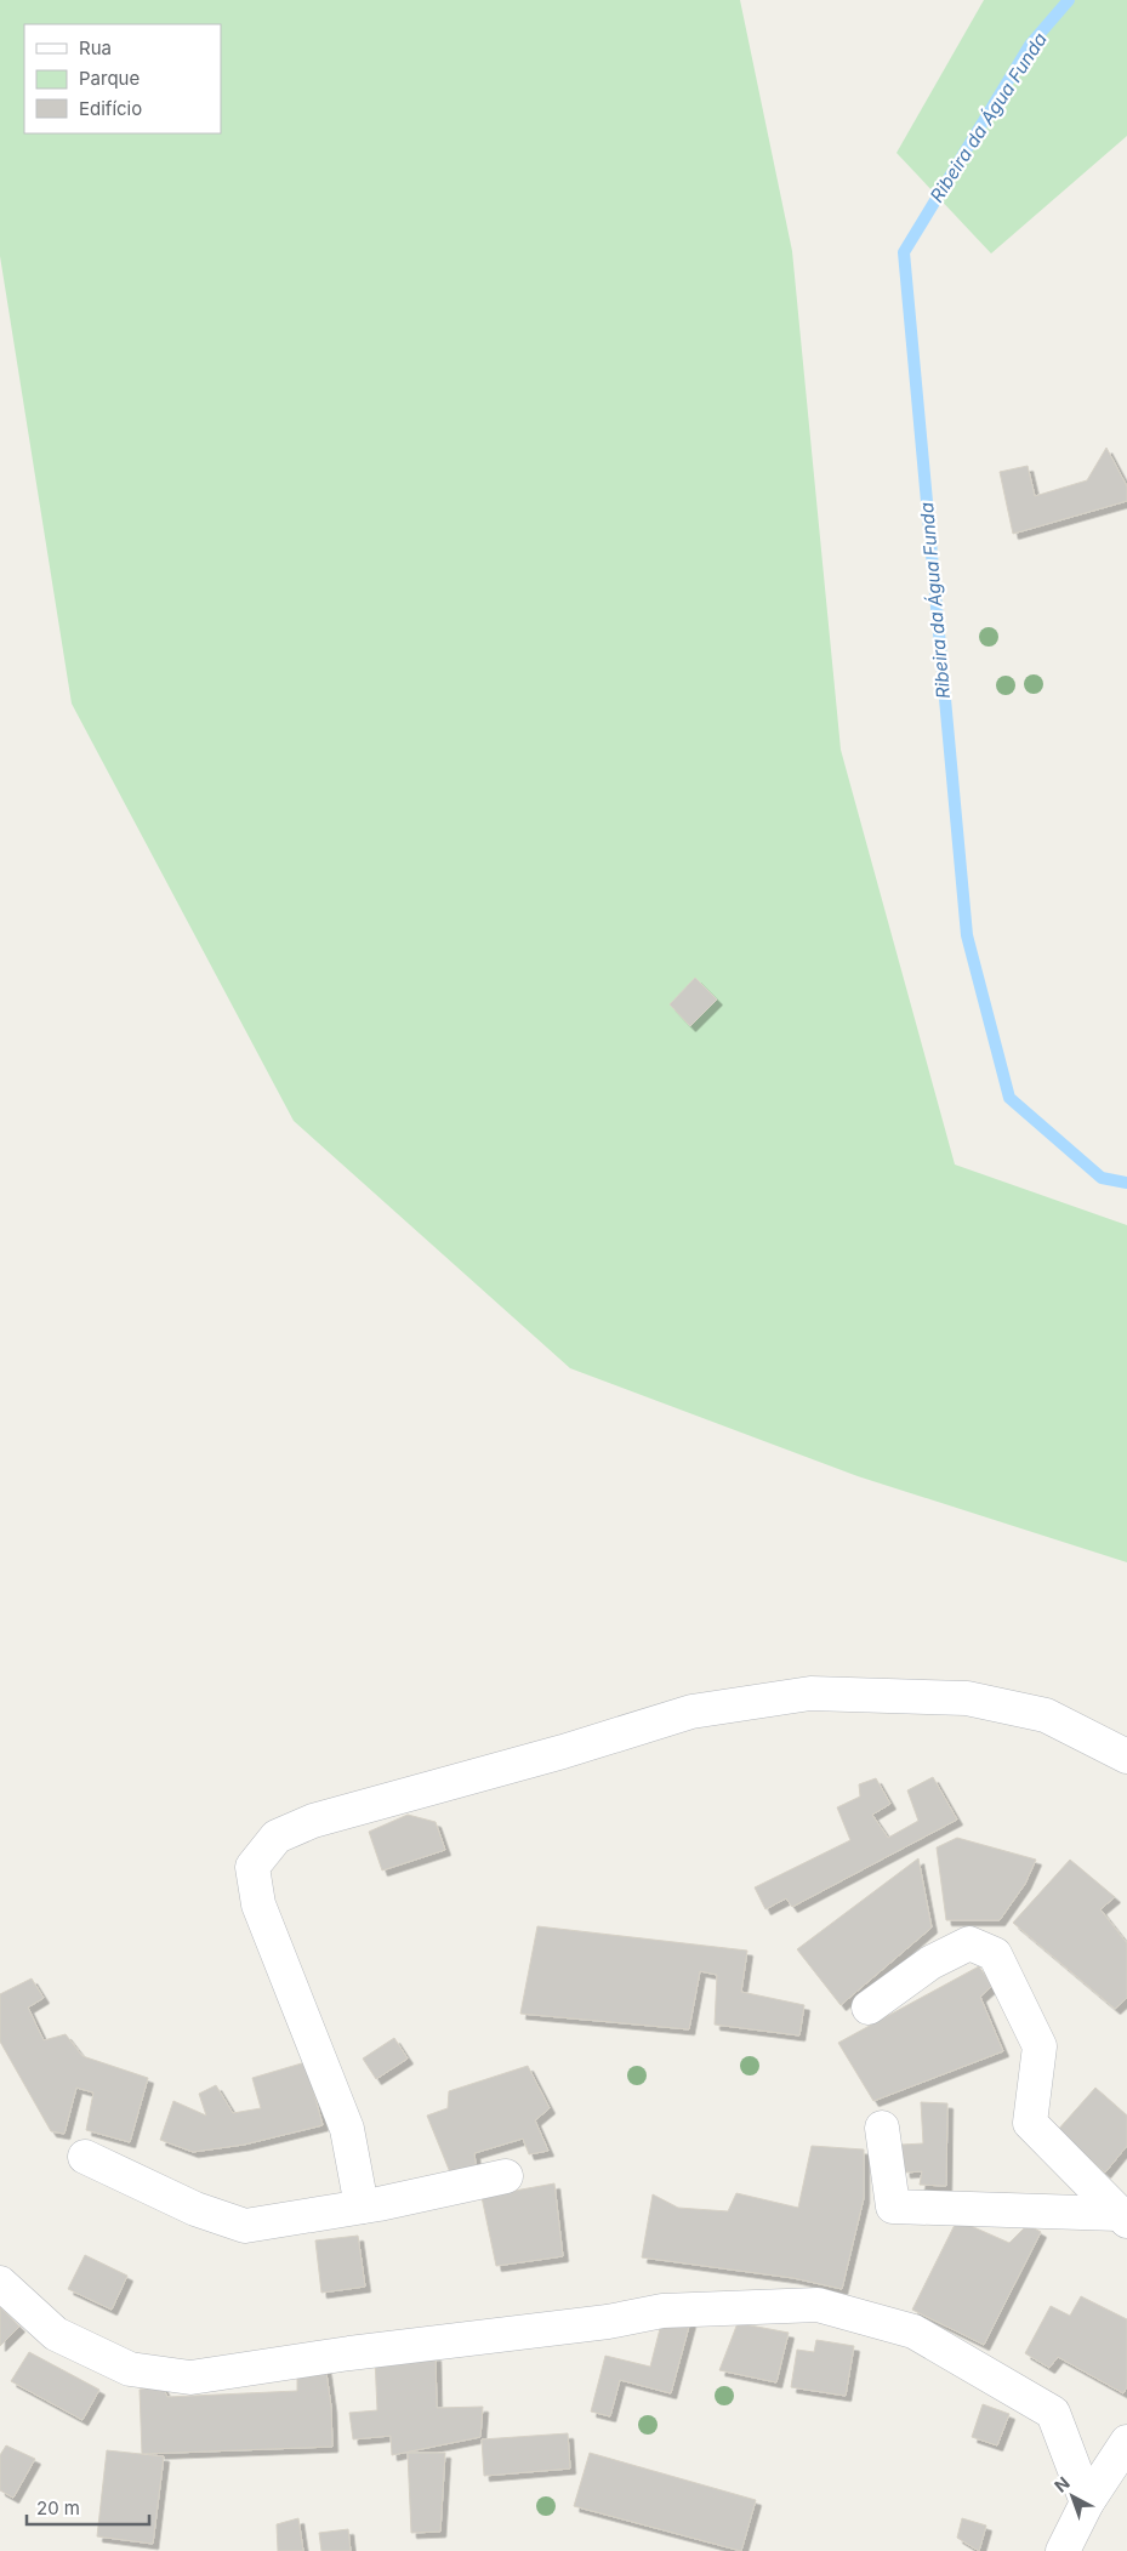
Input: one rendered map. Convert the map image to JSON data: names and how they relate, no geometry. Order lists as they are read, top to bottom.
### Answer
{
  "water": ["Ribeira da Água Funda"],
  "legend": ["Rua", "Parque", "Edifício"],
  "scale_bar": "20 m",
  "north": "top left"
}
